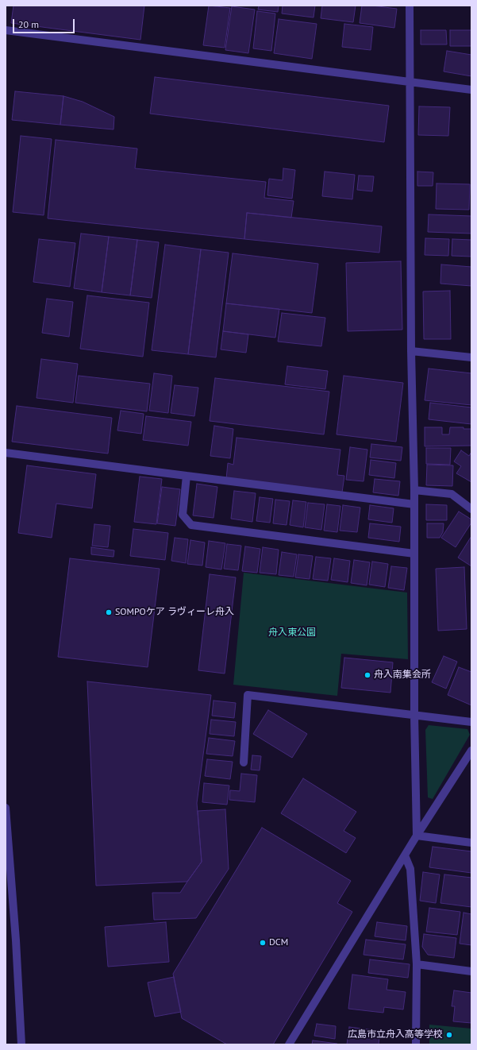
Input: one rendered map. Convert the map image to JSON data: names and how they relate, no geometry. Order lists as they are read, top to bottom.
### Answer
{
  "parks": ["舟入東公園"],
  "places": [
    "SOMPOケア ラヴィーレ舟入",
    "舟入南集会所",
    "DCM",
    "広島市立舟入高等学校"
  ],
  "scale_bar": "20 m"
}
